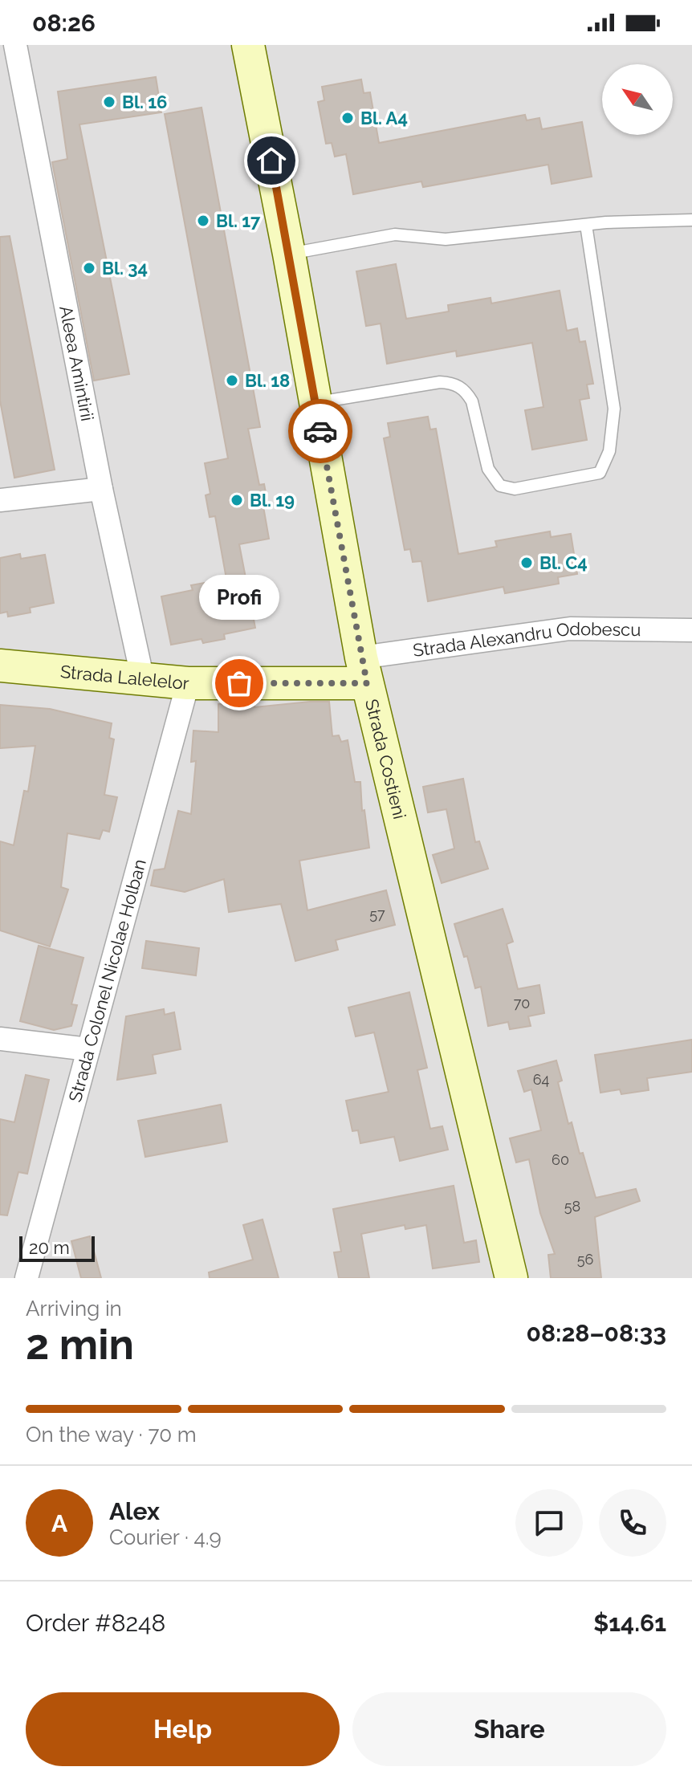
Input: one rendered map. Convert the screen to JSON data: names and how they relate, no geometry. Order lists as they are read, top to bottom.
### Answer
{
  "streets": {
    "street": [
      "Aleea Amintirii",
      "Strada Alexandru Odobescu",
      "Strada Lalelelor",
      "Strada Costieni",
      "Strada Colonel Nicolae Holban"
    ]
  },
  "crossings": [
    ["Aleea Amintirii", "Strada Lalelelor"],
    ["Strada Alexandru Odobescu", "Strada Lalelelor"],
    ["Strada Alexandru Odobescu", "Strada Costieni"],
    ["Strada Lalelelor", "Strada Costieni"],
    ["Strada Lalelelor", "Strada Colonel Nicolae Holban"]
  ],
  "places": [
    "Bl. 16",
    "Bl. A4",
    "Bl. 17",
    "Bl. 34",
    "Bl. 18",
    "Bl. 19",
    "Bl. C4",
    "Profi"
  ],
  "house_numbers": [
    "57",
    "70",
    "64",
    "60",
    "58",
    "56"
  ],
  "scale_bar": "20 m",
  "north": "top left",
  "page": {
    "status": "08:26",
    "bubble": "Profi",
    "scale": "20 m",
    "heading": ["2 min", "Arriving in", "08:28–08:33"],
    "panel": [
      "Alex",
      "Courier · 4.9",
      "Order #8248",
      "$14.61"
    ],
    "bar": "On the way · 70 m",
    "round": "A",
    "buttons": ["Help", "Share"]
  }
}
